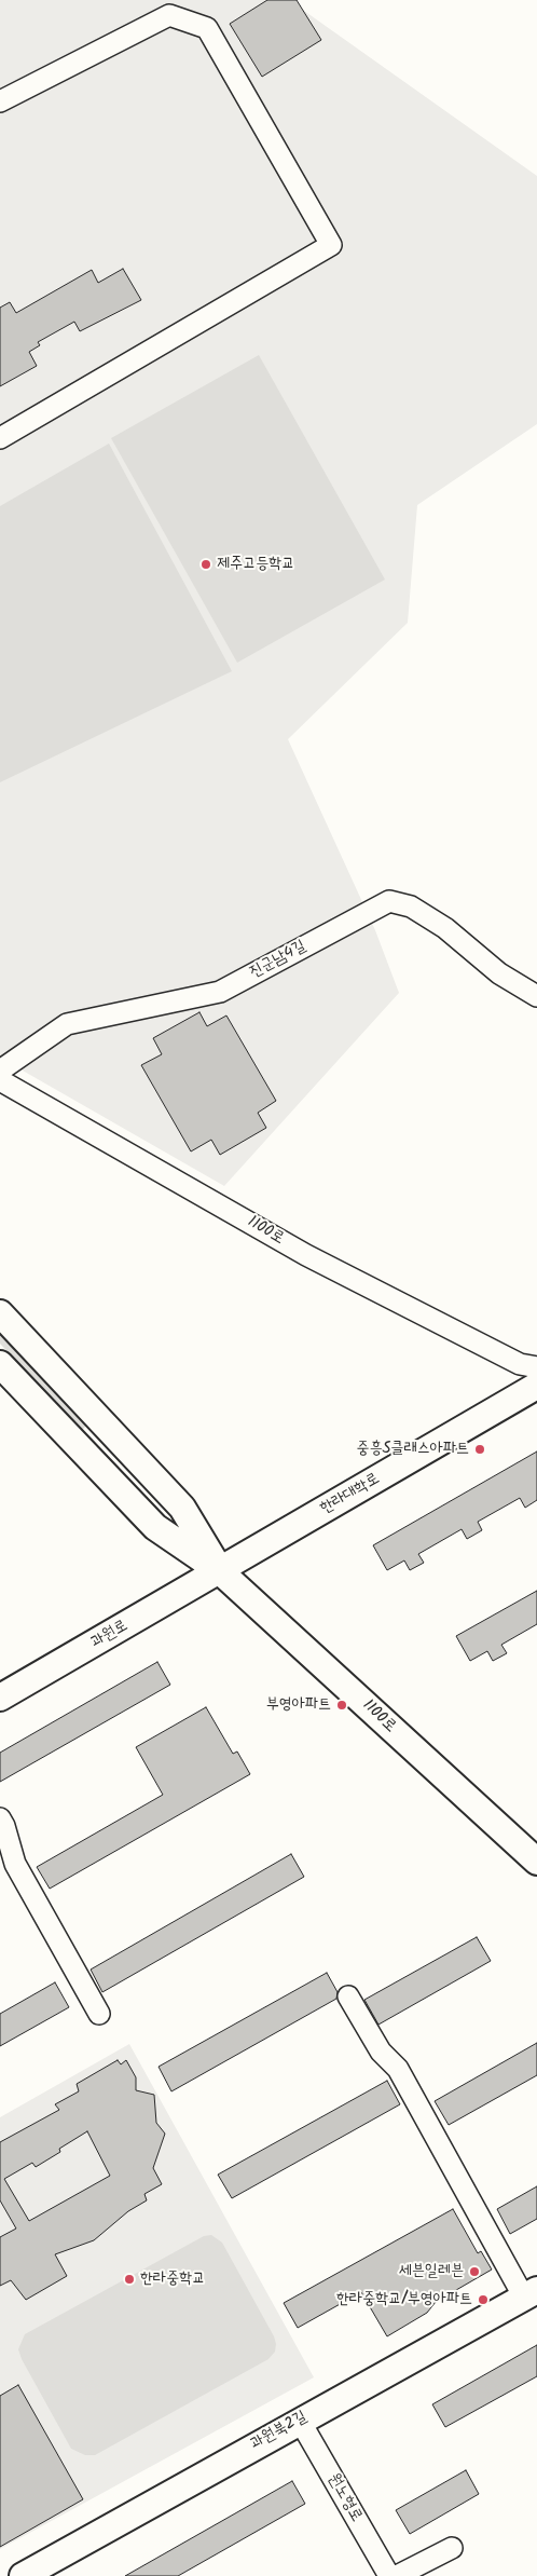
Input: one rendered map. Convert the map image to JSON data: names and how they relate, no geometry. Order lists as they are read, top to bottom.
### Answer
{
  "streets": {
    "main road": [
      "1100로",
      "한라대학로",
      "과원로",
      "과원북2길"
    ],
    "street": ["진군남4길", "원노형로"]
  },
  "crossings": [
    ["1100로", "한라대학로"],
    ["1100로", "과원로"],
    ["한라대학로", "과원로"],
    ["과원북2길", "원노형로"]
  ],
  "places": [
    "제주고등학교",
    "중흥S클래스아파트",
    "부영아파트",
    "세븐일레븐",
    "한라중학교",
    "한라중학교/부영아파트"
  ]
}
